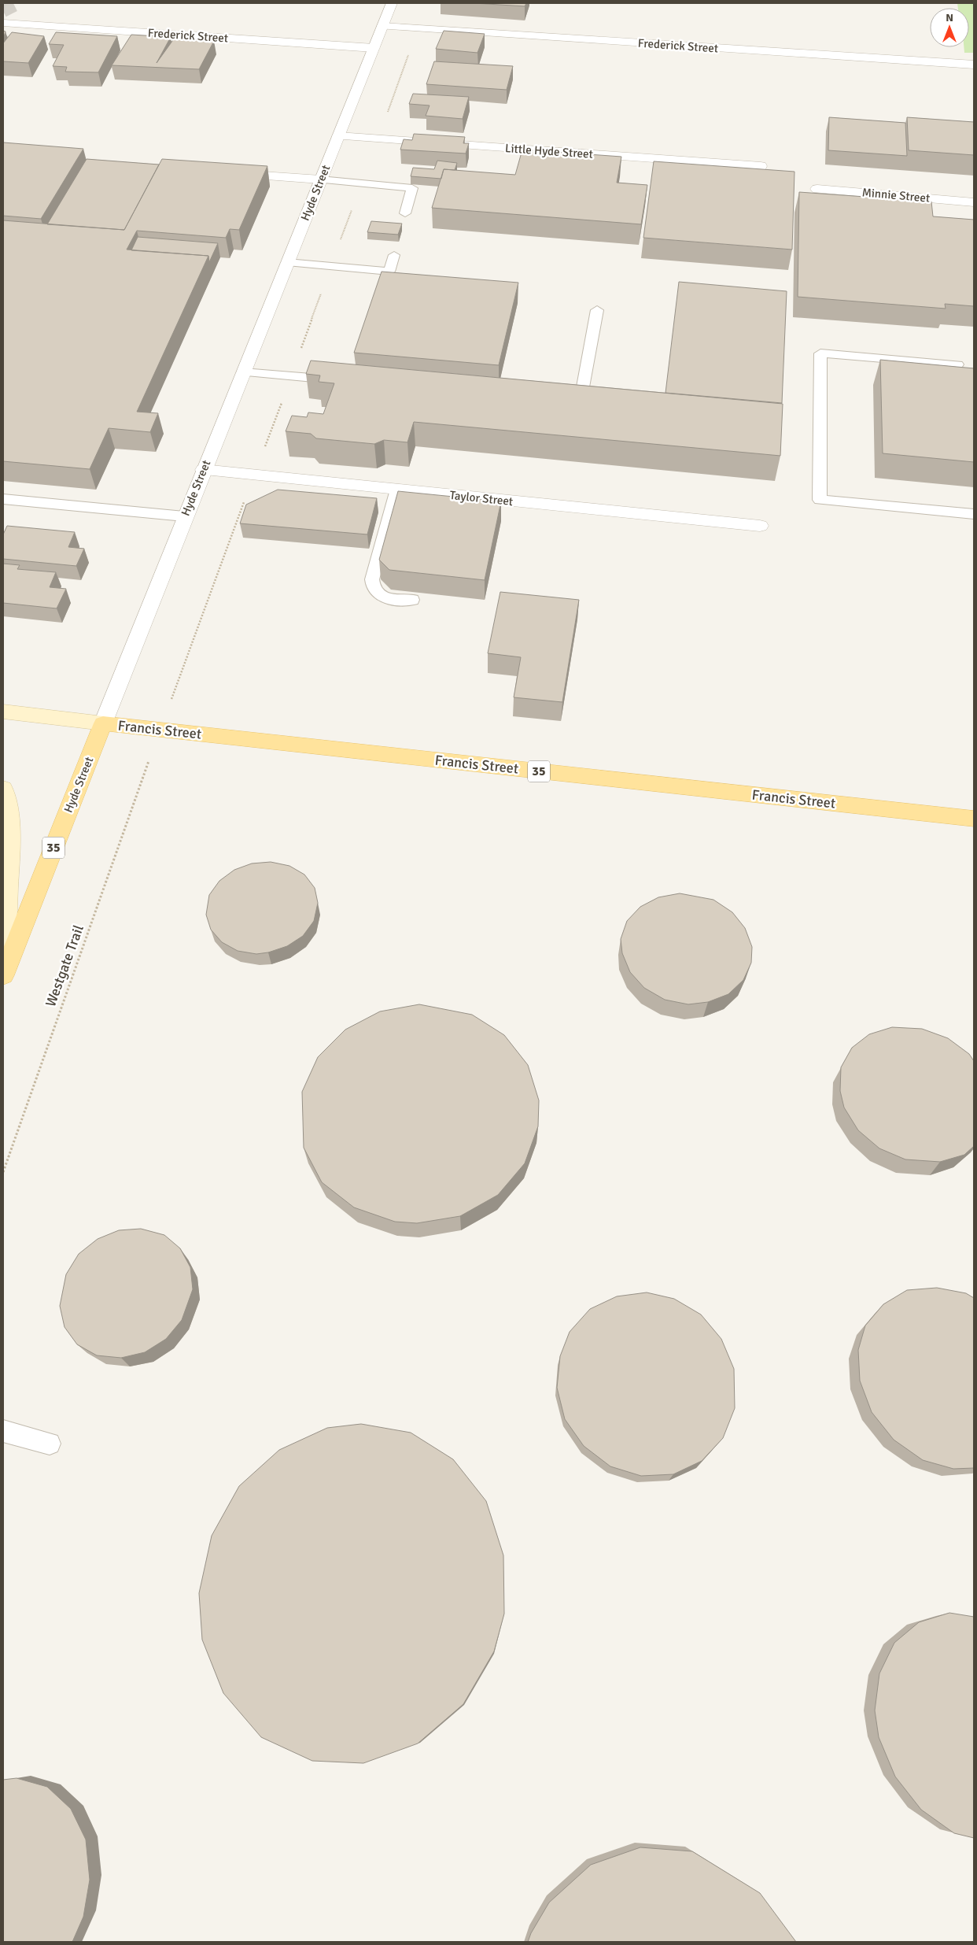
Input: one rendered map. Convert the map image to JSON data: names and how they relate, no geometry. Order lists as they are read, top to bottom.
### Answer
{
  "streets": {
    "main road": ["Hyde Street", "Francis Street", "35"],
    "street": [
      "Frederick Street",
      "Little Hyde Street",
      "Minnie Street",
      "Taylor Street"
    ],
    "path": ["Westgate Trail"]
  },
  "crossings": [
    ["Frederick Street", "Hyde Street"],
    ["Little Hyde Street", "Hyde Street"],
    ["Hyde Street", "Taylor Street"],
    ["Hyde Street", "Francis Street"]
  ],
  "north": "top"
}
